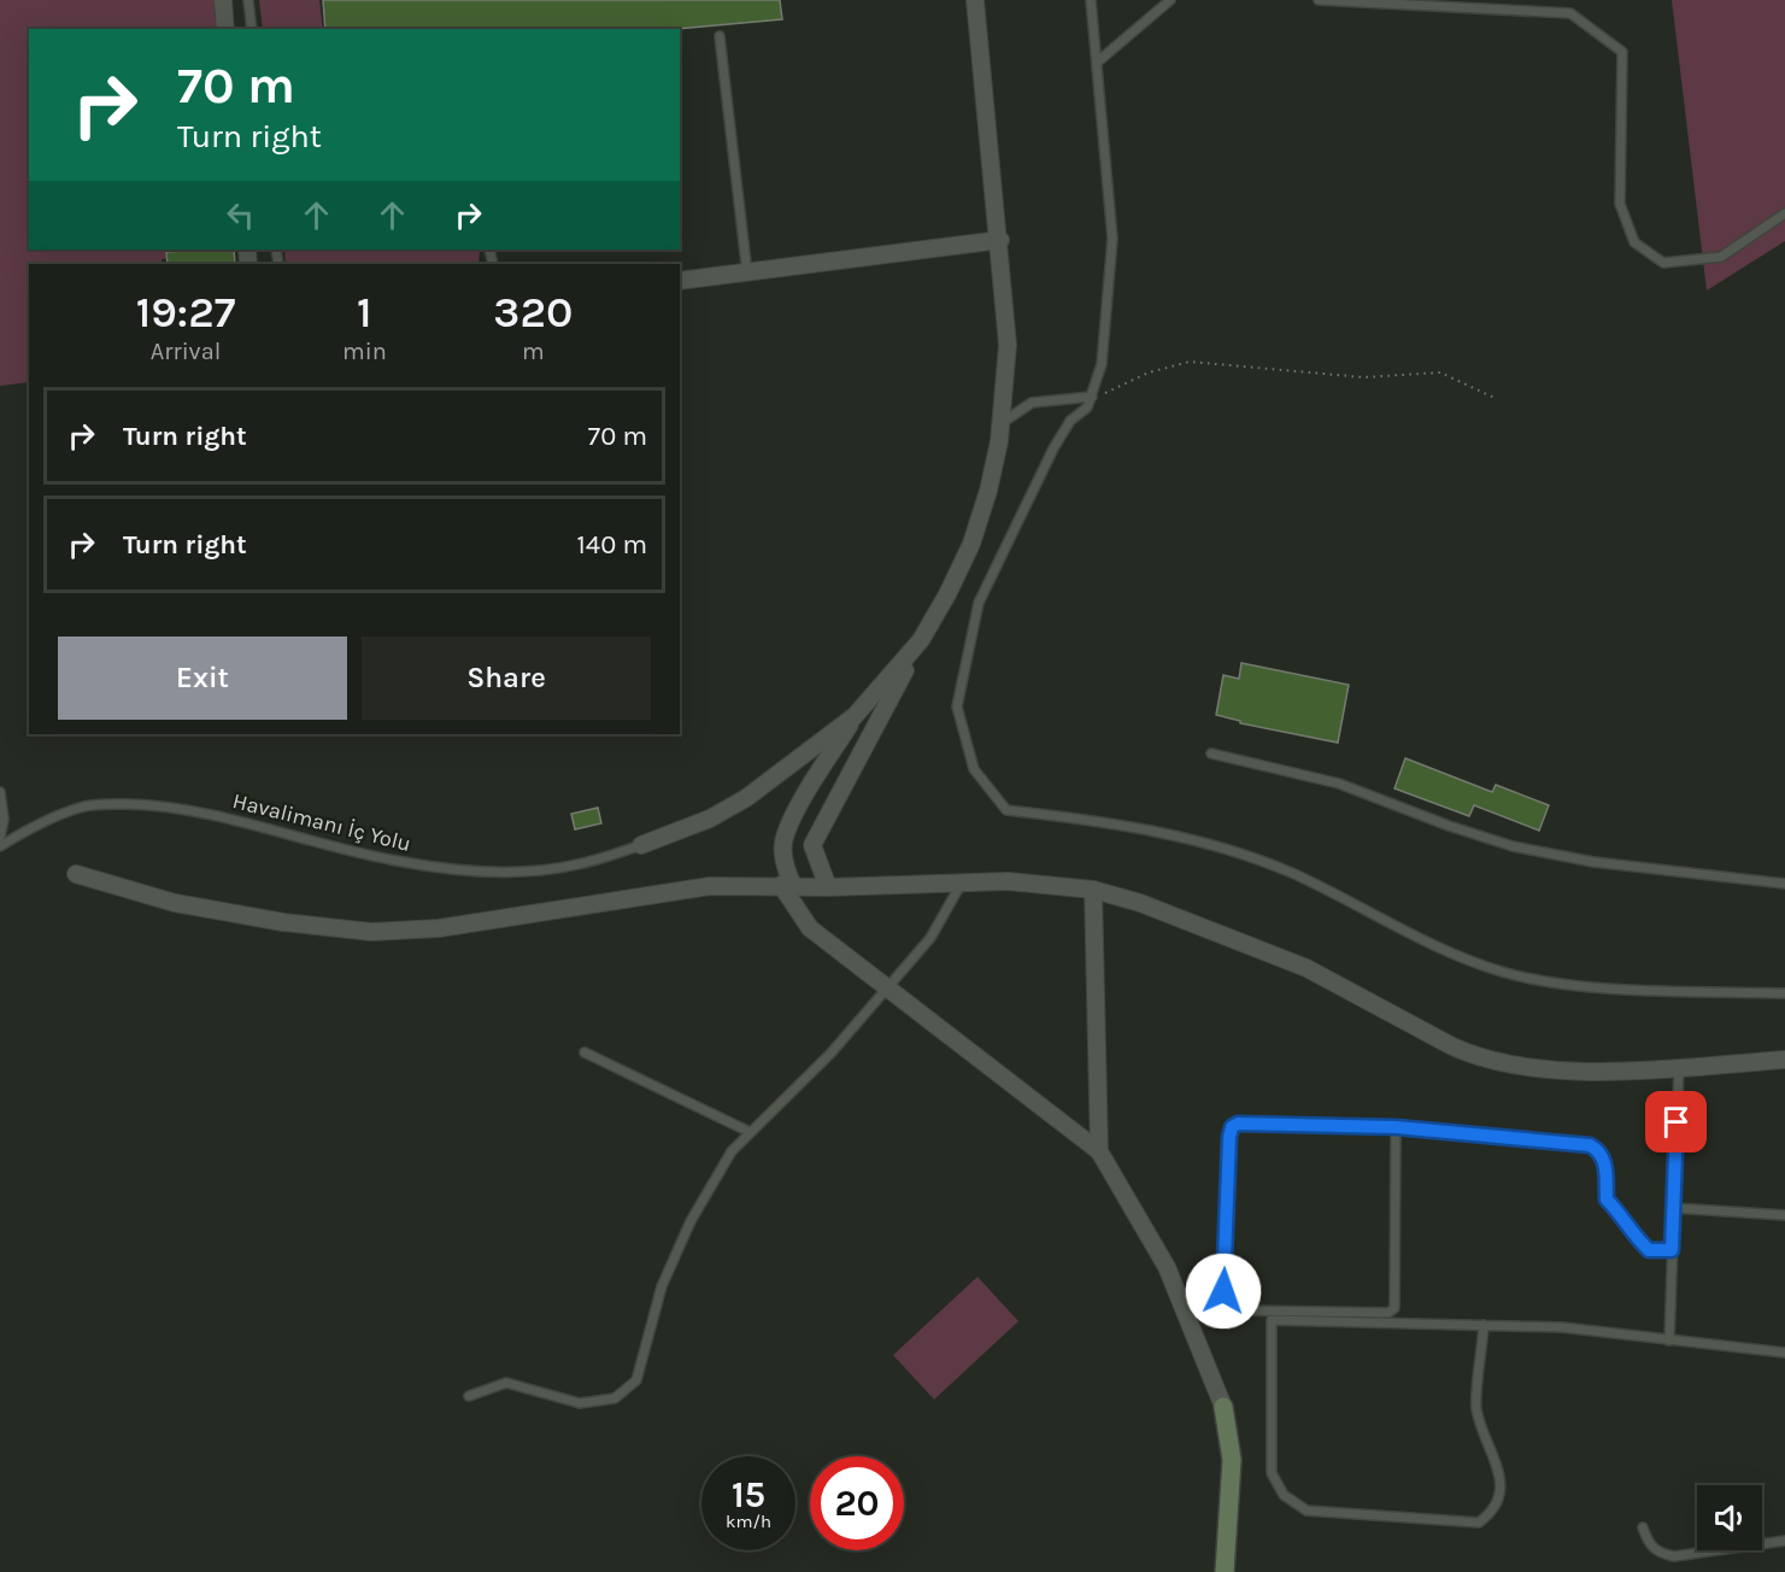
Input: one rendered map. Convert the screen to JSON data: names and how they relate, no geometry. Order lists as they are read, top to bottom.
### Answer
{
  "streets": {
    "lane": ["Havalimanı İç Yolu"]
  },
  "page": {
    "turn": ["70 m", "Turn right"],
    "eta": [
      "19:27",
      "Arrival",
      "1",
      "min",
      "320",
      "m"
    ],
    "list": [
      {
        "name": "Turn right",
        "value": "70 m"
      },
      {
        "name": "Turn right",
        "value": "140 m"
      }
    ],
    "buttons": ["Exit", "Share"],
    "speed": "15 km/h",
    "limit": "20"
  }
}
